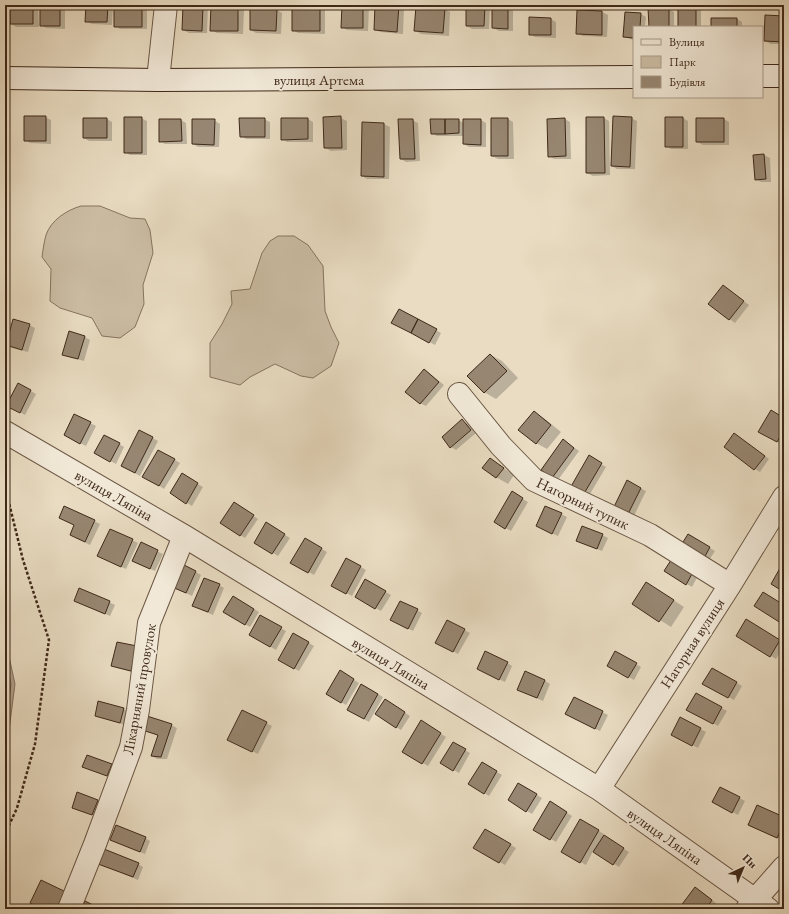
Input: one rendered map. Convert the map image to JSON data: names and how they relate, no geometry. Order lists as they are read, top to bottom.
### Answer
{
  "streets": {
    "street": [
      "вулиця Артема",
      "вулиця Ляпіна",
      "Нагорний тупик",
      "Нагорная вулиця",
      "Лікарняний провулок"
    ]
  },
  "crossings": [
    ["вулиця Ляпіна", "Нагорная вулиця"],
    ["вулиця Ляпіна", "Лікарняний провулок"],
    ["Нагорний тупик", "Нагорная вулиця"]
  ],
  "legend": ["Вулиця", "Парк", "Будівля"],
  "north": "top right"
}
